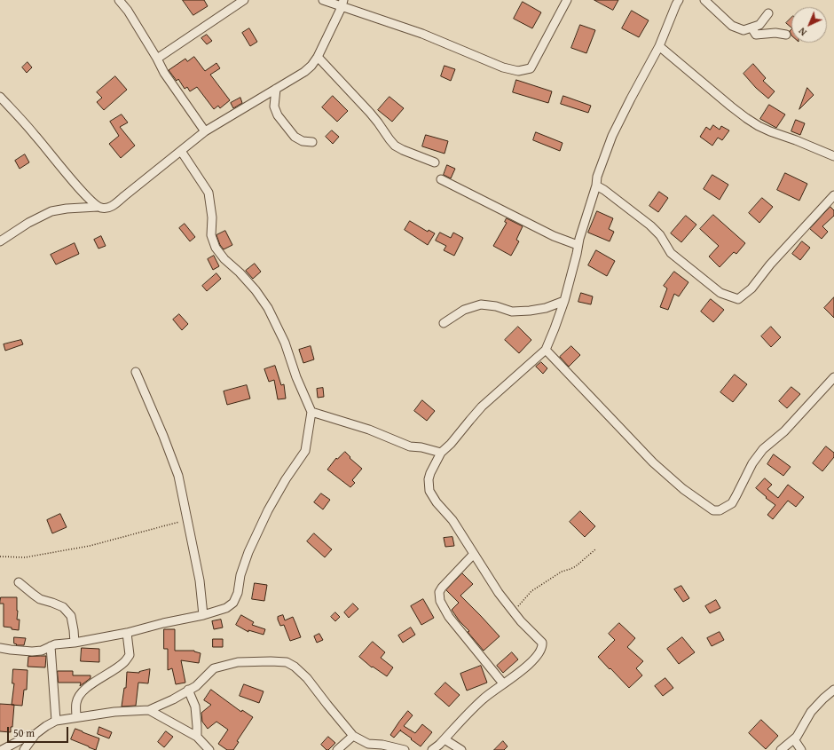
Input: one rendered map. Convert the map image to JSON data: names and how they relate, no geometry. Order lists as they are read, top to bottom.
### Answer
{
  "scale_bar": "50 m",
  "north": "bottom left"
}
